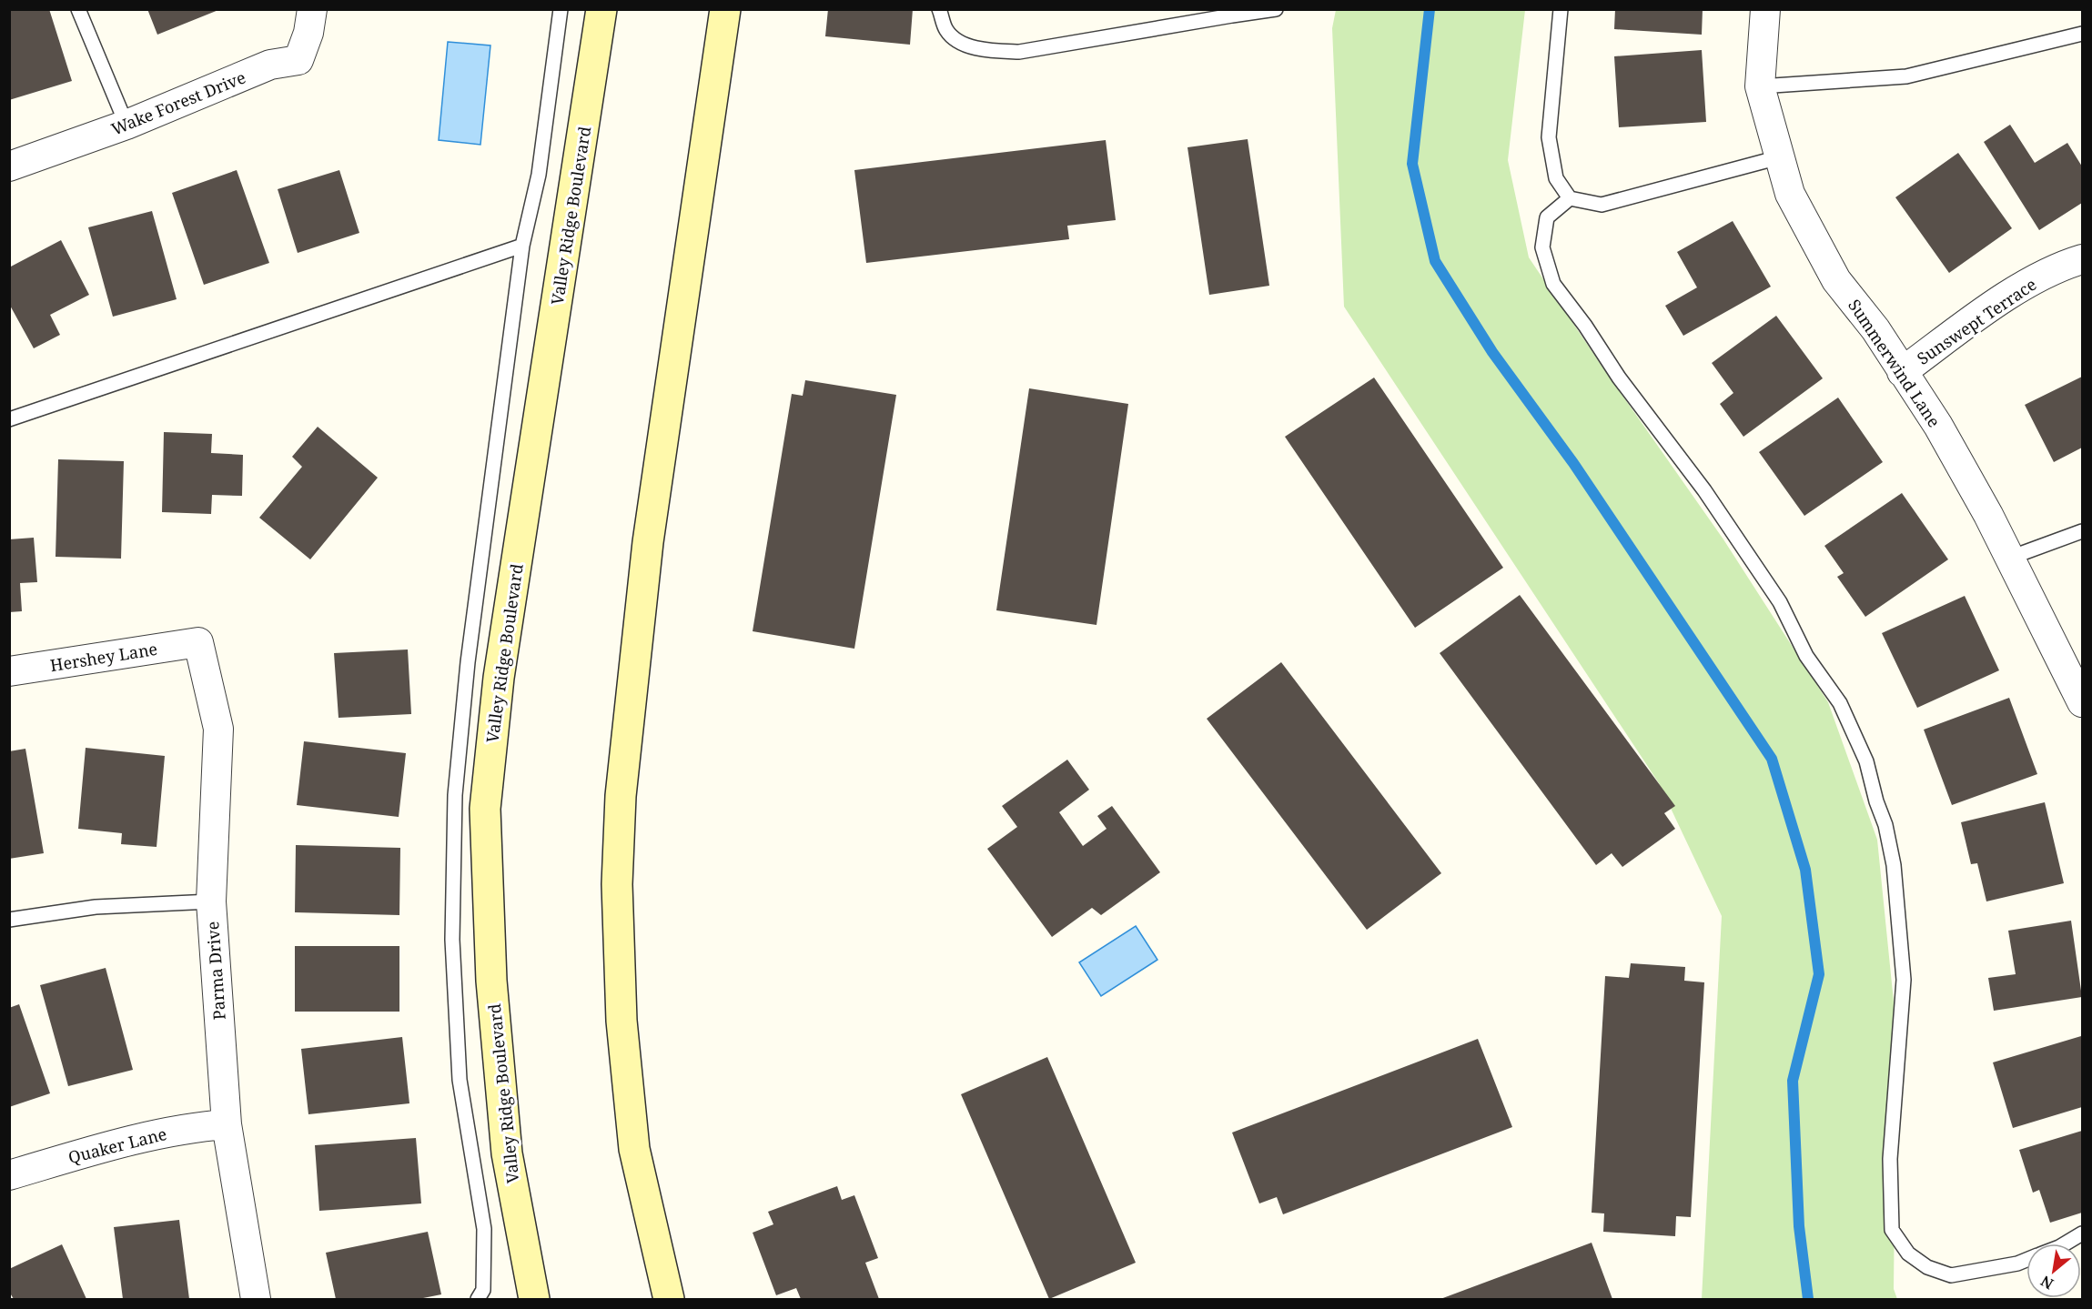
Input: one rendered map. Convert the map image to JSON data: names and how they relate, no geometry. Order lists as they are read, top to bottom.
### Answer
{
  "streets": {
    "main road": ["Valley Ridge Boulevard"],
    "street": [
      "Wake Forest Drive",
      "Sunswept Terrace",
      "Summerwind Lane",
      "Hershey Lane",
      "Parma Drive",
      "Quaker Lane"
    ]
  },
  "crossings": [
    ["Sunswept Terrace", "Summerwind Lane"],
    ["Hershey Lane", "Parma Drive"],
    ["Parma Drive", "Quaker Lane"]
  ],
  "north": "bottom left"
}
